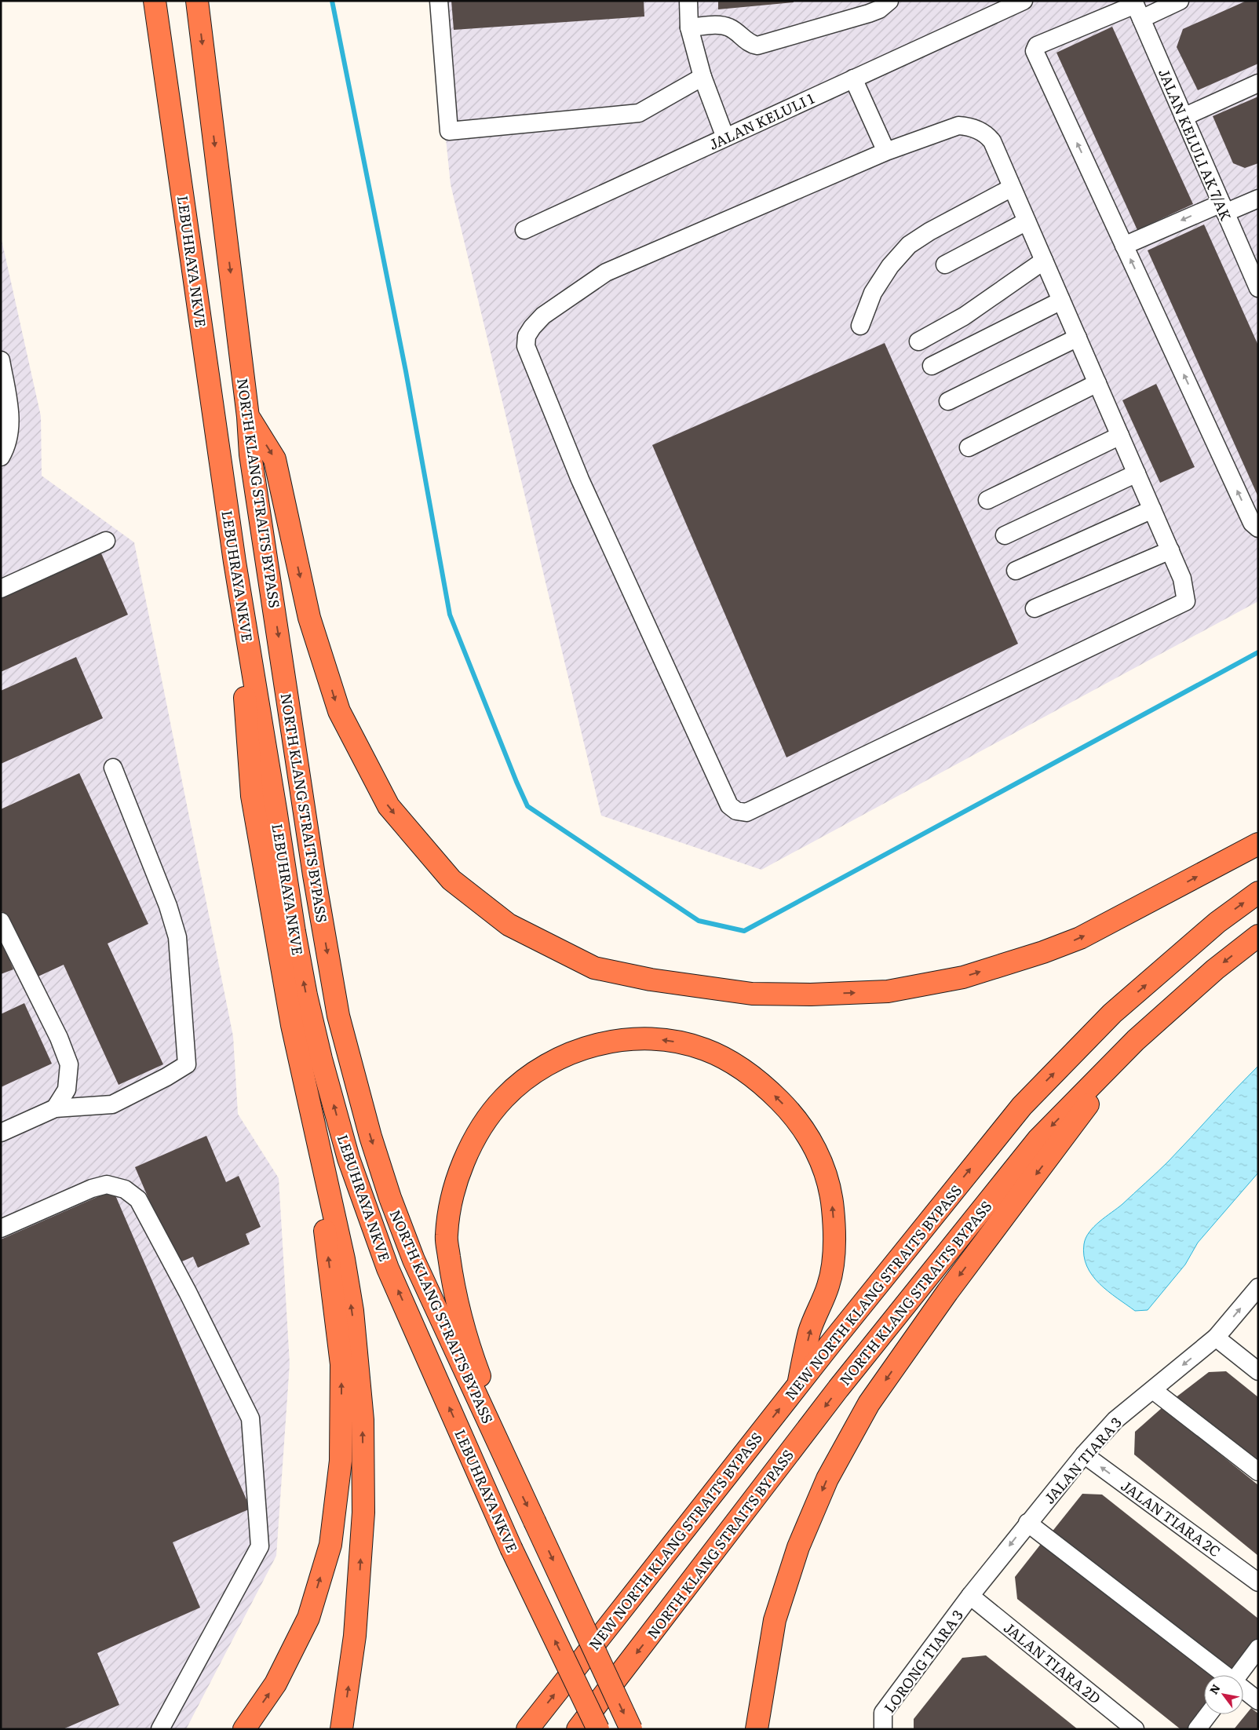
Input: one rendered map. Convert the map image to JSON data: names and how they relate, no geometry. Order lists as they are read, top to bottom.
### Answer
{
  "streets": {
    "highway": ["LEBUHRAYA NKVE", "NORTH KLANG STRAITS BYPASS", "NEW NORTH KLANG STRAITS BYPASS"],
    "street": [
      "JALAN KELULI 1",
      "JALAN KELULI AK 7/AK",
      "JALAN TIARA 3",
      "JALAN TIARA 2C",
      "LORONG TIARA 3",
      "JALAN TIARA 2D"
    ]
  },
  "crossings": [
    ["JALAN TIARA 3", "JALAN TIARA 2C"],
    ["JALAN TIARA 3", "LORONG TIARA 3"],
    ["JALAN TIARA 3", "JALAN TIARA 2D"],
    ["LORONG TIARA 3", "JALAN TIARA 2D"]
  ],
  "north": "top left"
}
